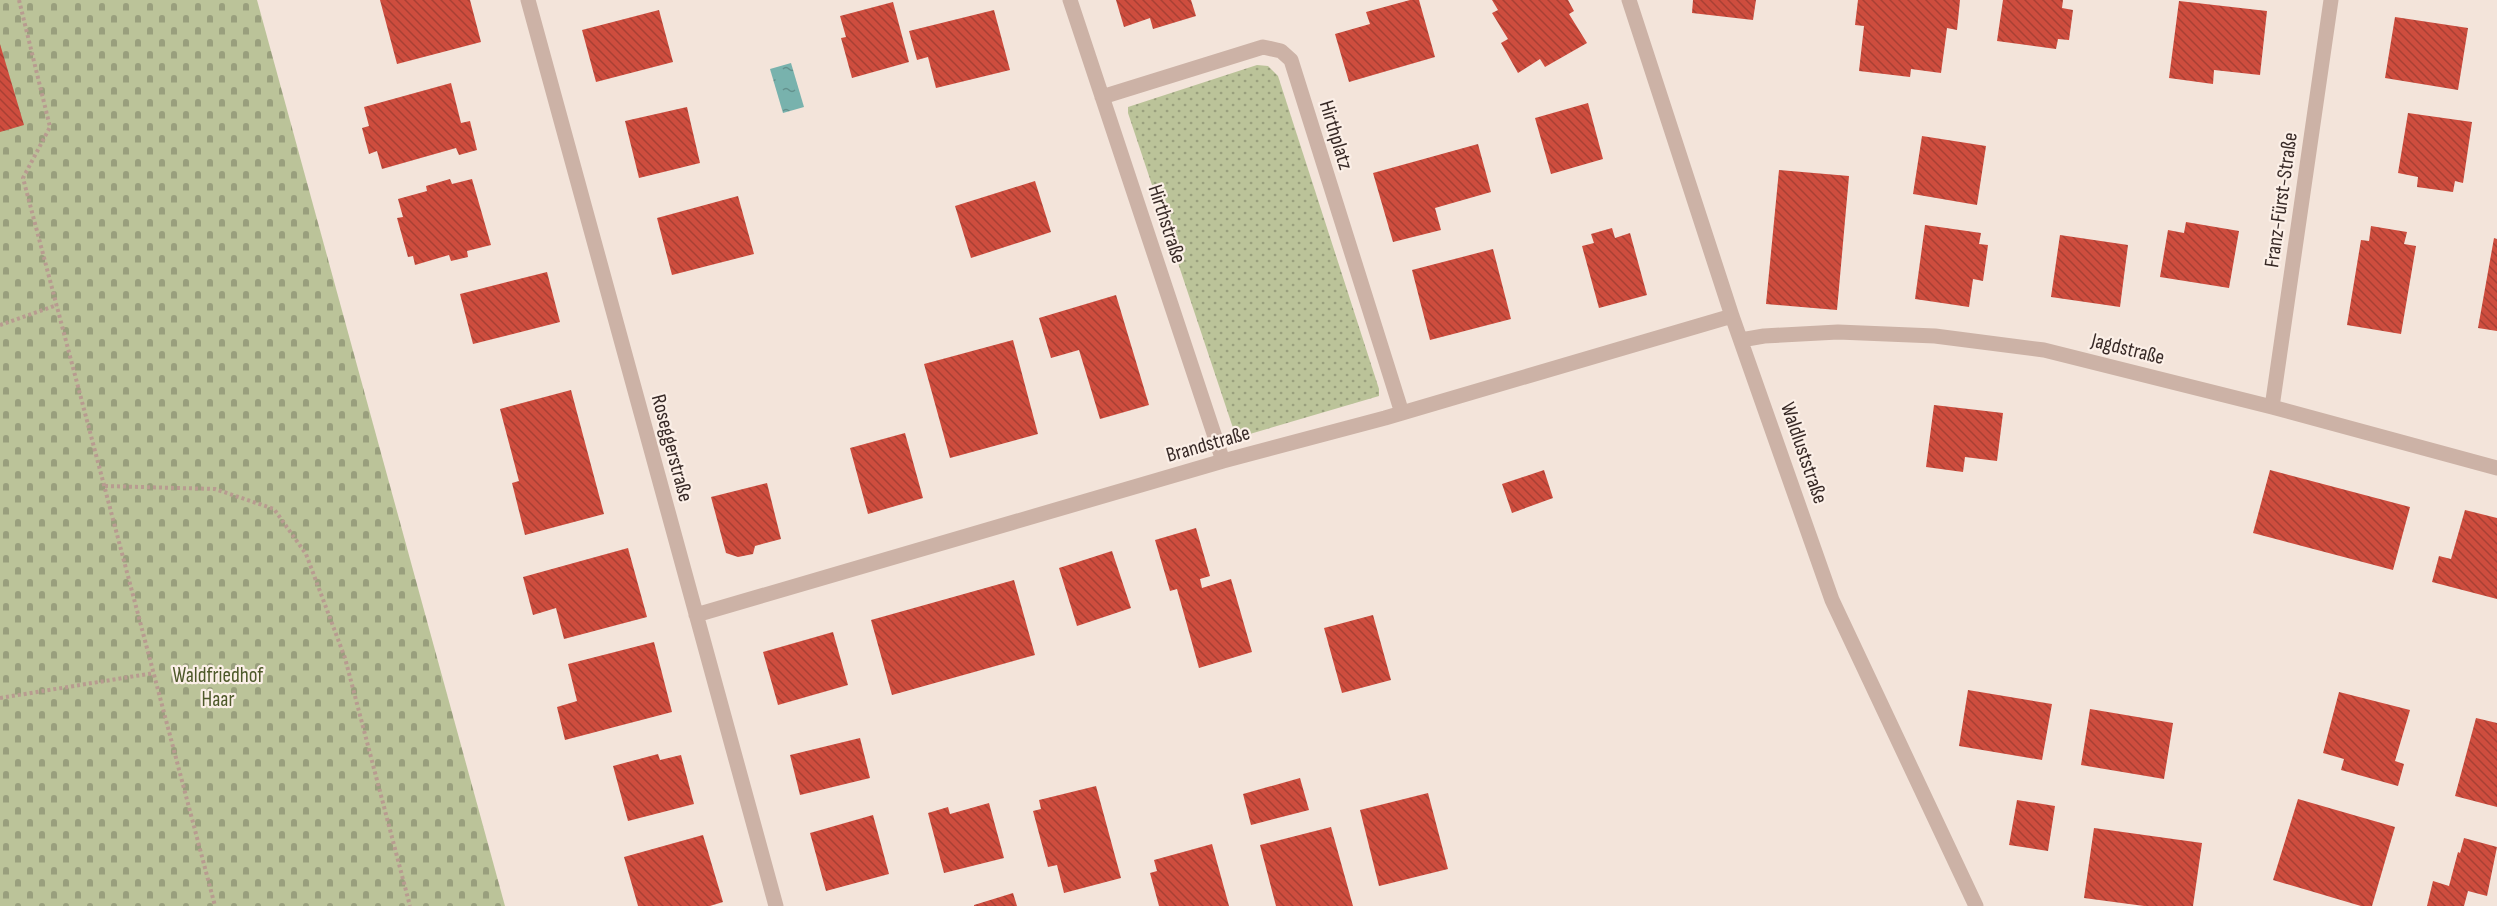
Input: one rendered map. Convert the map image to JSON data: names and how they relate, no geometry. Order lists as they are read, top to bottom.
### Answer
{
  "streets": {
    "street": [
      "Hirthplatz",
      "Franz-Fürst-Straße",
      "Hirthstraße",
      "Jagdstraße",
      "Brandstraße",
      "Roseggerstraße",
      "Waldluststraße"
    ]
  },
  "crossings": [
    ["Hirthplatz", "Hirthstraße"],
    ["Hirthplatz", "Brandstraße"],
    ["Franz-Fürst-Straße", "Jagdstraße"],
    ["Hirthstraße", "Brandstraße"],
    ["Jagdstraße", "Waldluststraße"],
    ["Brandstraße", "Roseggerstraße"],
    ["Brandstraße", "Waldluststraße"]
  ],
  "parks": ["Waldfriedhof Haar"]
}
